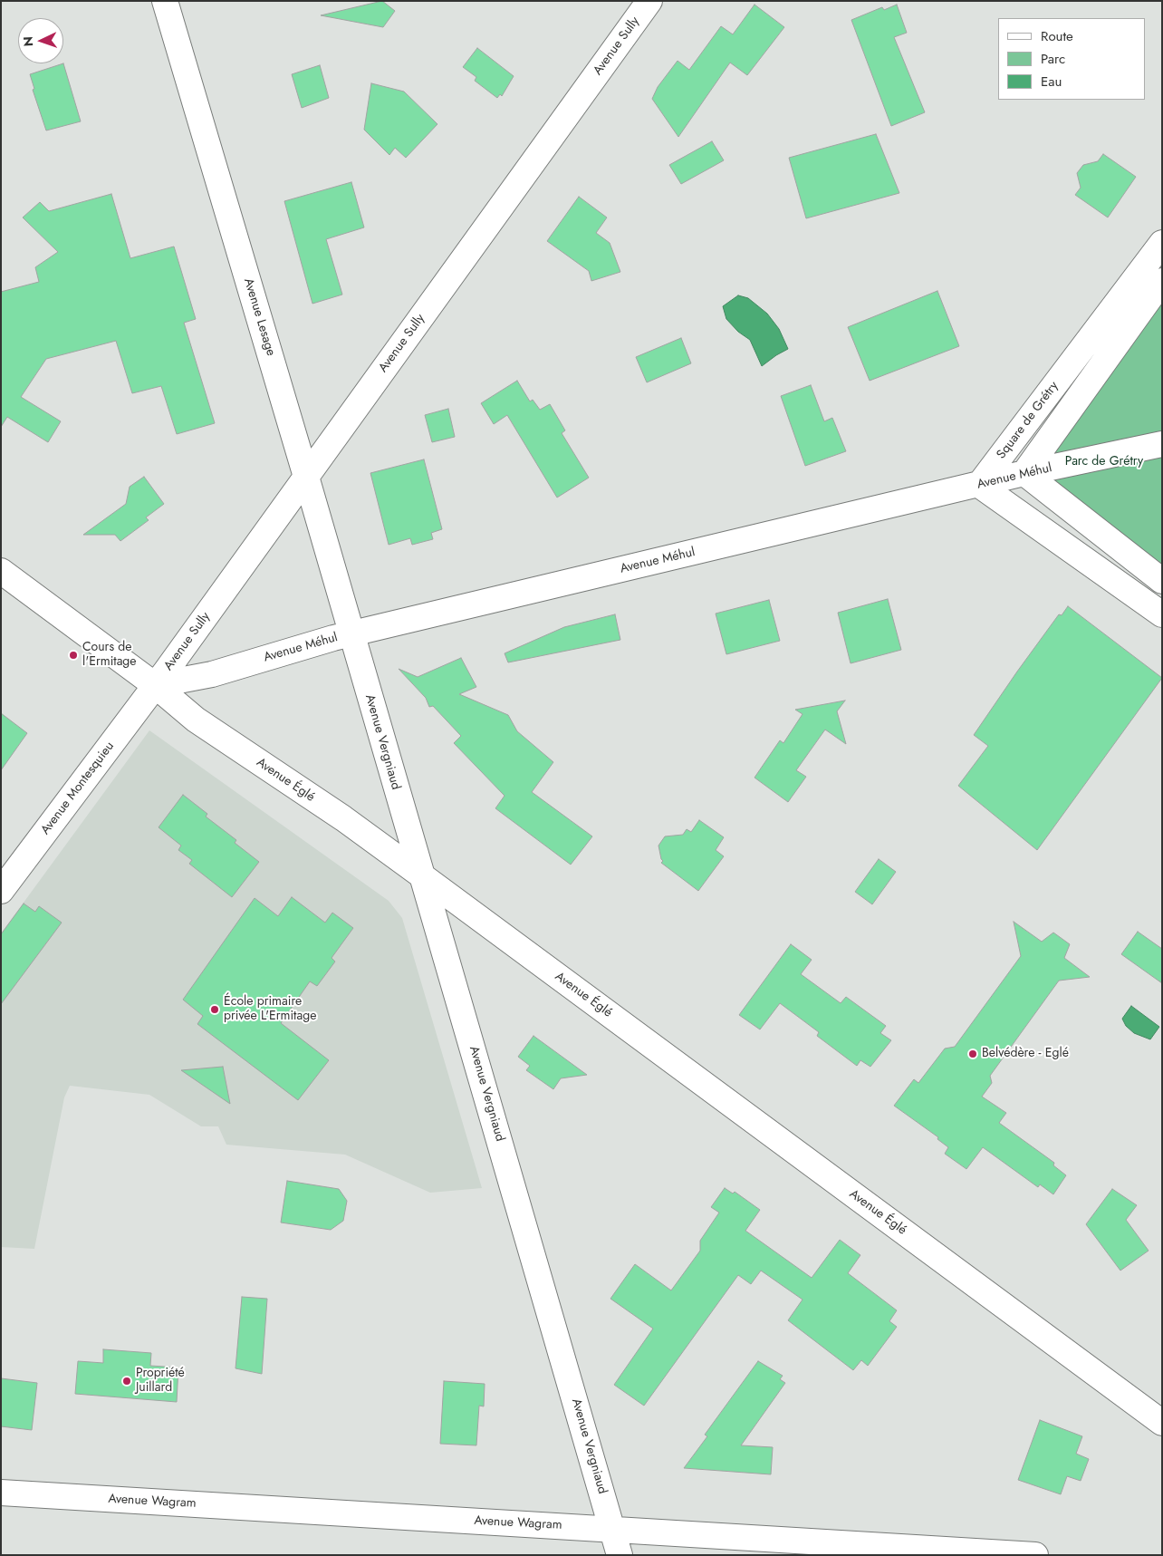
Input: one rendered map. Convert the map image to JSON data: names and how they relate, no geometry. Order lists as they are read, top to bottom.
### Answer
{
  "streets": {
    "street": [
      "Avenue Sully",
      "Avenue Lesage",
      "Square de Grétry",
      "Avenue Méhul",
      "Avenue Vergniaud",
      "Avenue Églé",
      "Avenue Montesquieu",
      "Avenue Wagram"
    ]
  },
  "crossings": [
    ["Avenue Sully", "Avenue Lesage"],
    ["Avenue Sully", "Avenue Méhul"],
    ["Avenue Sully", "Avenue Églé"],
    ["Avenue Sully", "Avenue Montesquieu"],
    ["Avenue Lesage", "Avenue Méhul"],
    ["Avenue Lesage", "Avenue Vergniaud"],
    ["Square de Grétry", "Avenue Méhul"],
    ["Avenue Méhul", "Avenue Vergniaud"],
    ["Avenue Méhul", "Avenue Églé"],
    ["Avenue Méhul", "Avenue Montesquieu"],
    ["Avenue Vergniaud", "Avenue Églé"],
    ["Avenue Vergniaud", "Avenue Wagram"],
    ["Avenue Églé", "Avenue Montesquieu"]
  ],
  "parks": ["Parc de Grétry"],
  "places": [
    "Cours de l'Ermitage",
    "École primaire privée L'Ermitage",
    "Belvédère - Eglé",
    "Propriété Juillard"
  ],
  "legend": ["Route", "Parc", "Eau"],
  "north": "left"
}
